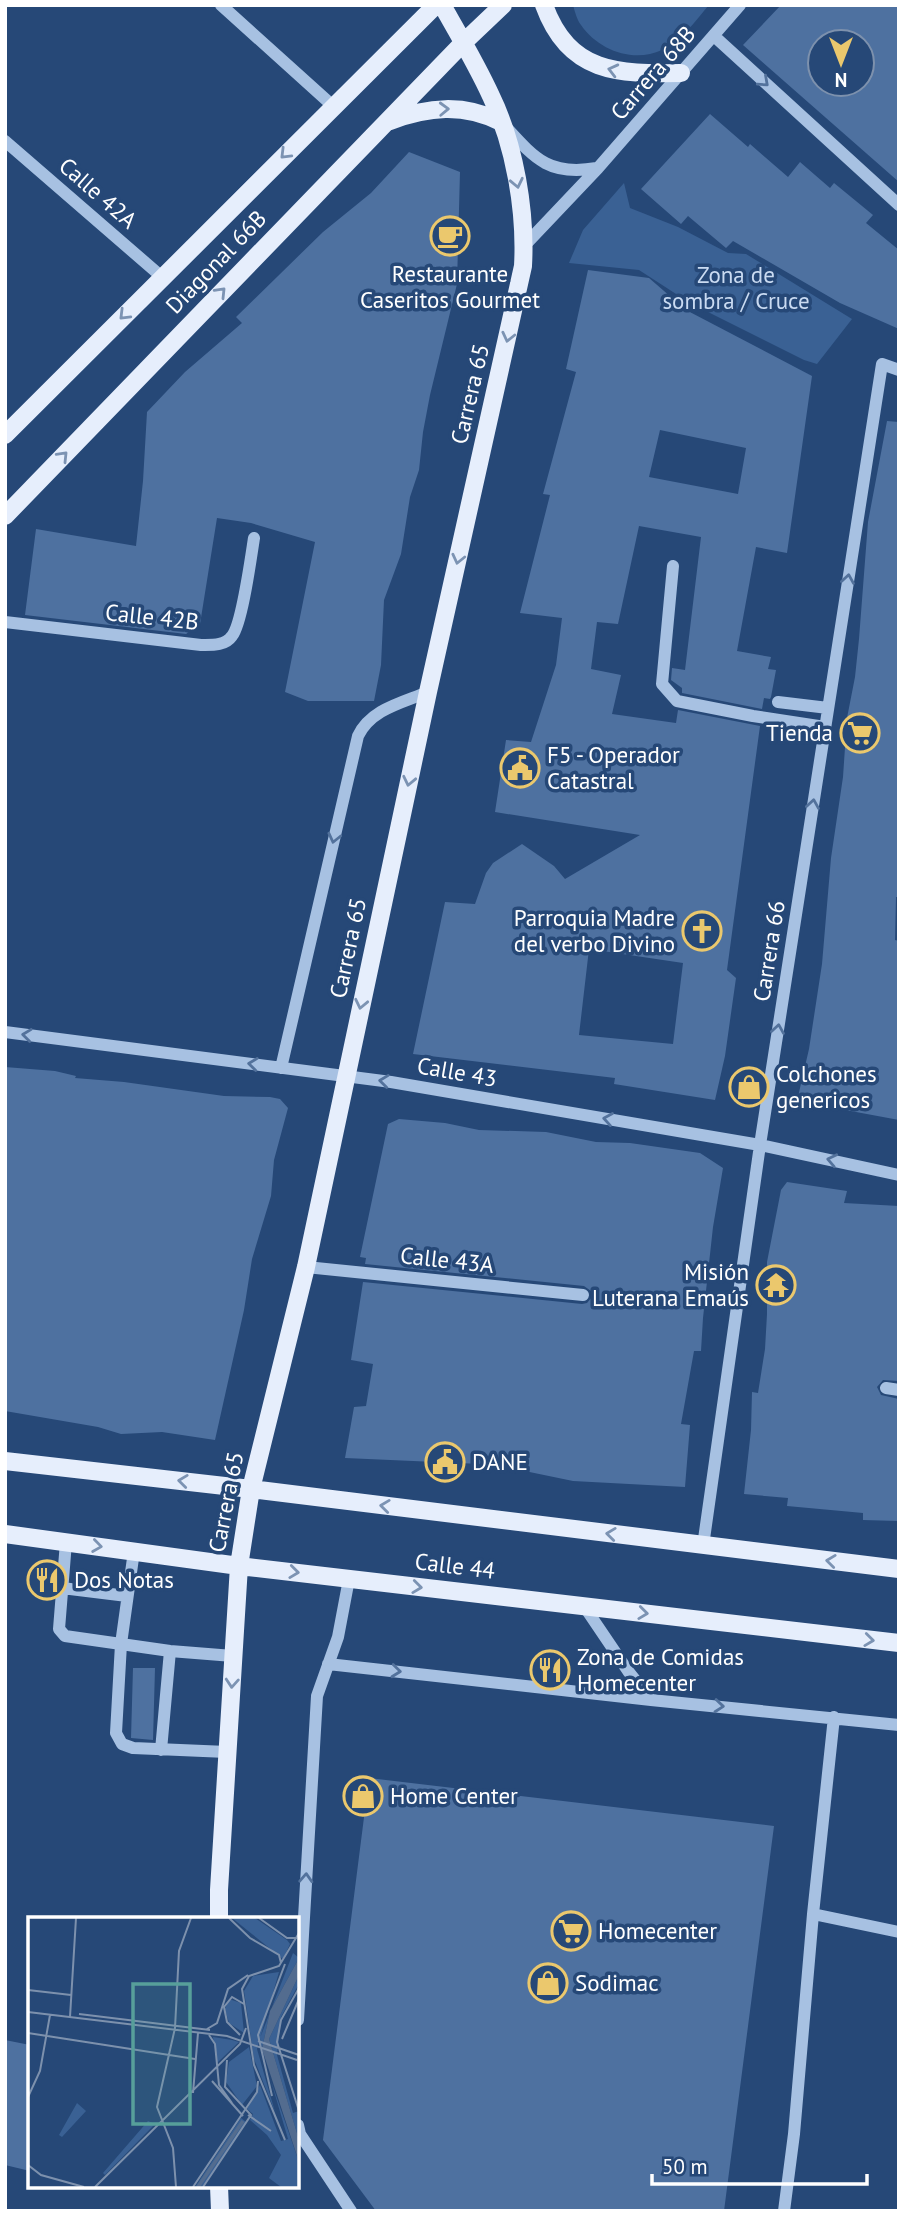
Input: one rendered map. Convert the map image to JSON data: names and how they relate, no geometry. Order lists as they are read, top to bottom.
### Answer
{
  "streets": {
    "main road": ["Diagonal 66B", "Carrera 65", "Calle 44"],
    "street": [
      "Carrera 68B",
      "Calle 42A",
      "Calle 42B",
      "Carrera 66",
      "Calle 43",
      "Calle 43A"
    ]
  },
  "crossings": [
    ["Carrera 68B", "Carrera 65"],
    ["Calle 42A", "Diagonal 66B"],
    ["Diagonal 66B", "Carrera 65"],
    ["Carrera 65", "Calle 43"],
    ["Carrera 65", "Calle 43A"],
    ["Carrera 65", "Calle 44"],
    ["Carrera 66", "Calle 43"]
  ],
  "one_way": ["Carrera 65", "Carrera 66", "Calle 43"],
  "parks": ["Zona de sombra / Cruce"],
  "places": {
    "cafe": ["Restaurante Caseritos Gourmet"],
    "supermarket": ["Tienda", "Homecenter"],
    "public building": ["F5 - Operador Catastral", "DANE"],
    "church": ["Parroquia Madre del verbo Divino"],
    "shop": ["Colchones genericos", "Home Center", "Sodimac"],
    "temple": ["Misión Luterana Emaús"],
    "restaurant": ["Dos Notas", "Zona de Comidas Homecenter"]
  },
  "scale_bar": "50 m",
  "north": "bottom"
}
